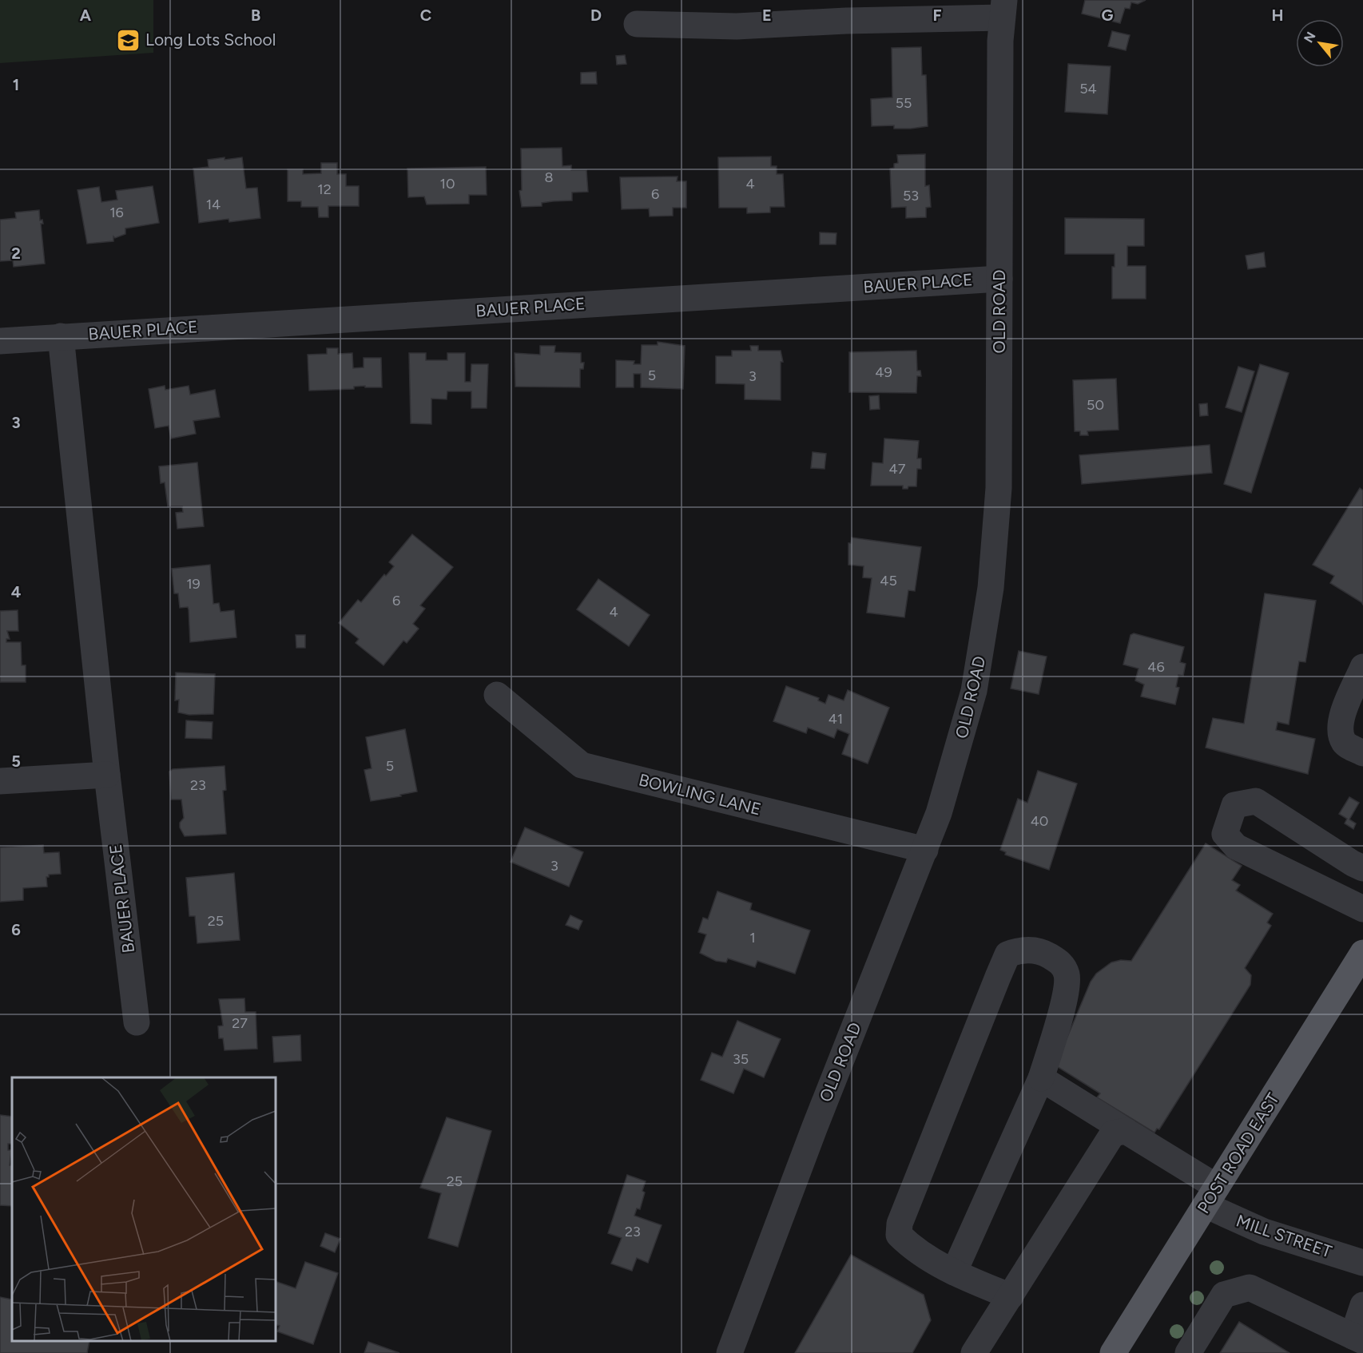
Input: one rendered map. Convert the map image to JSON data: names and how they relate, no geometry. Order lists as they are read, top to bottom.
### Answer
{
  "streets": {
    "main road": ["POST ROAD EAST"],
    "street": [
      "BAUER PLACE",
      "OLD ROAD",
      "BOWLING LANE",
      "MILL STREET"
    ]
  },
  "crossings": [
    ["BAUER PLACE", "OLD ROAD"],
    ["OLD ROAD", "BOWLING LANE"],
    ["POST ROAD EAST", "MILL STREET"]
  ],
  "places": {
    "school or university": ["Long Lots School"]
  },
  "house_numbers": [
    "54",
    "55",
    "8",
    "10",
    "4",
    "12",
    "6",
    "53",
    "14",
    "16",
    "49",
    "5",
    "3",
    "50",
    "47",
    "45",
    "19",
    "6",
    "4",
    "46",
    "41",
    "5",
    "23",
    "40",
    "3",
    "25",
    "1",
    "27",
    "35",
    "25",
    "23"
  ],
  "north": "top left",
  "grid": {
    "columns": [
      "A",
      "B",
      "C",
      "D",
      "E",
      "F",
      "G",
      "H"
    ],
    "rows": [
      "1",
      "2",
      "3",
      "4",
      "5",
      "6"
    ]
  }
}
